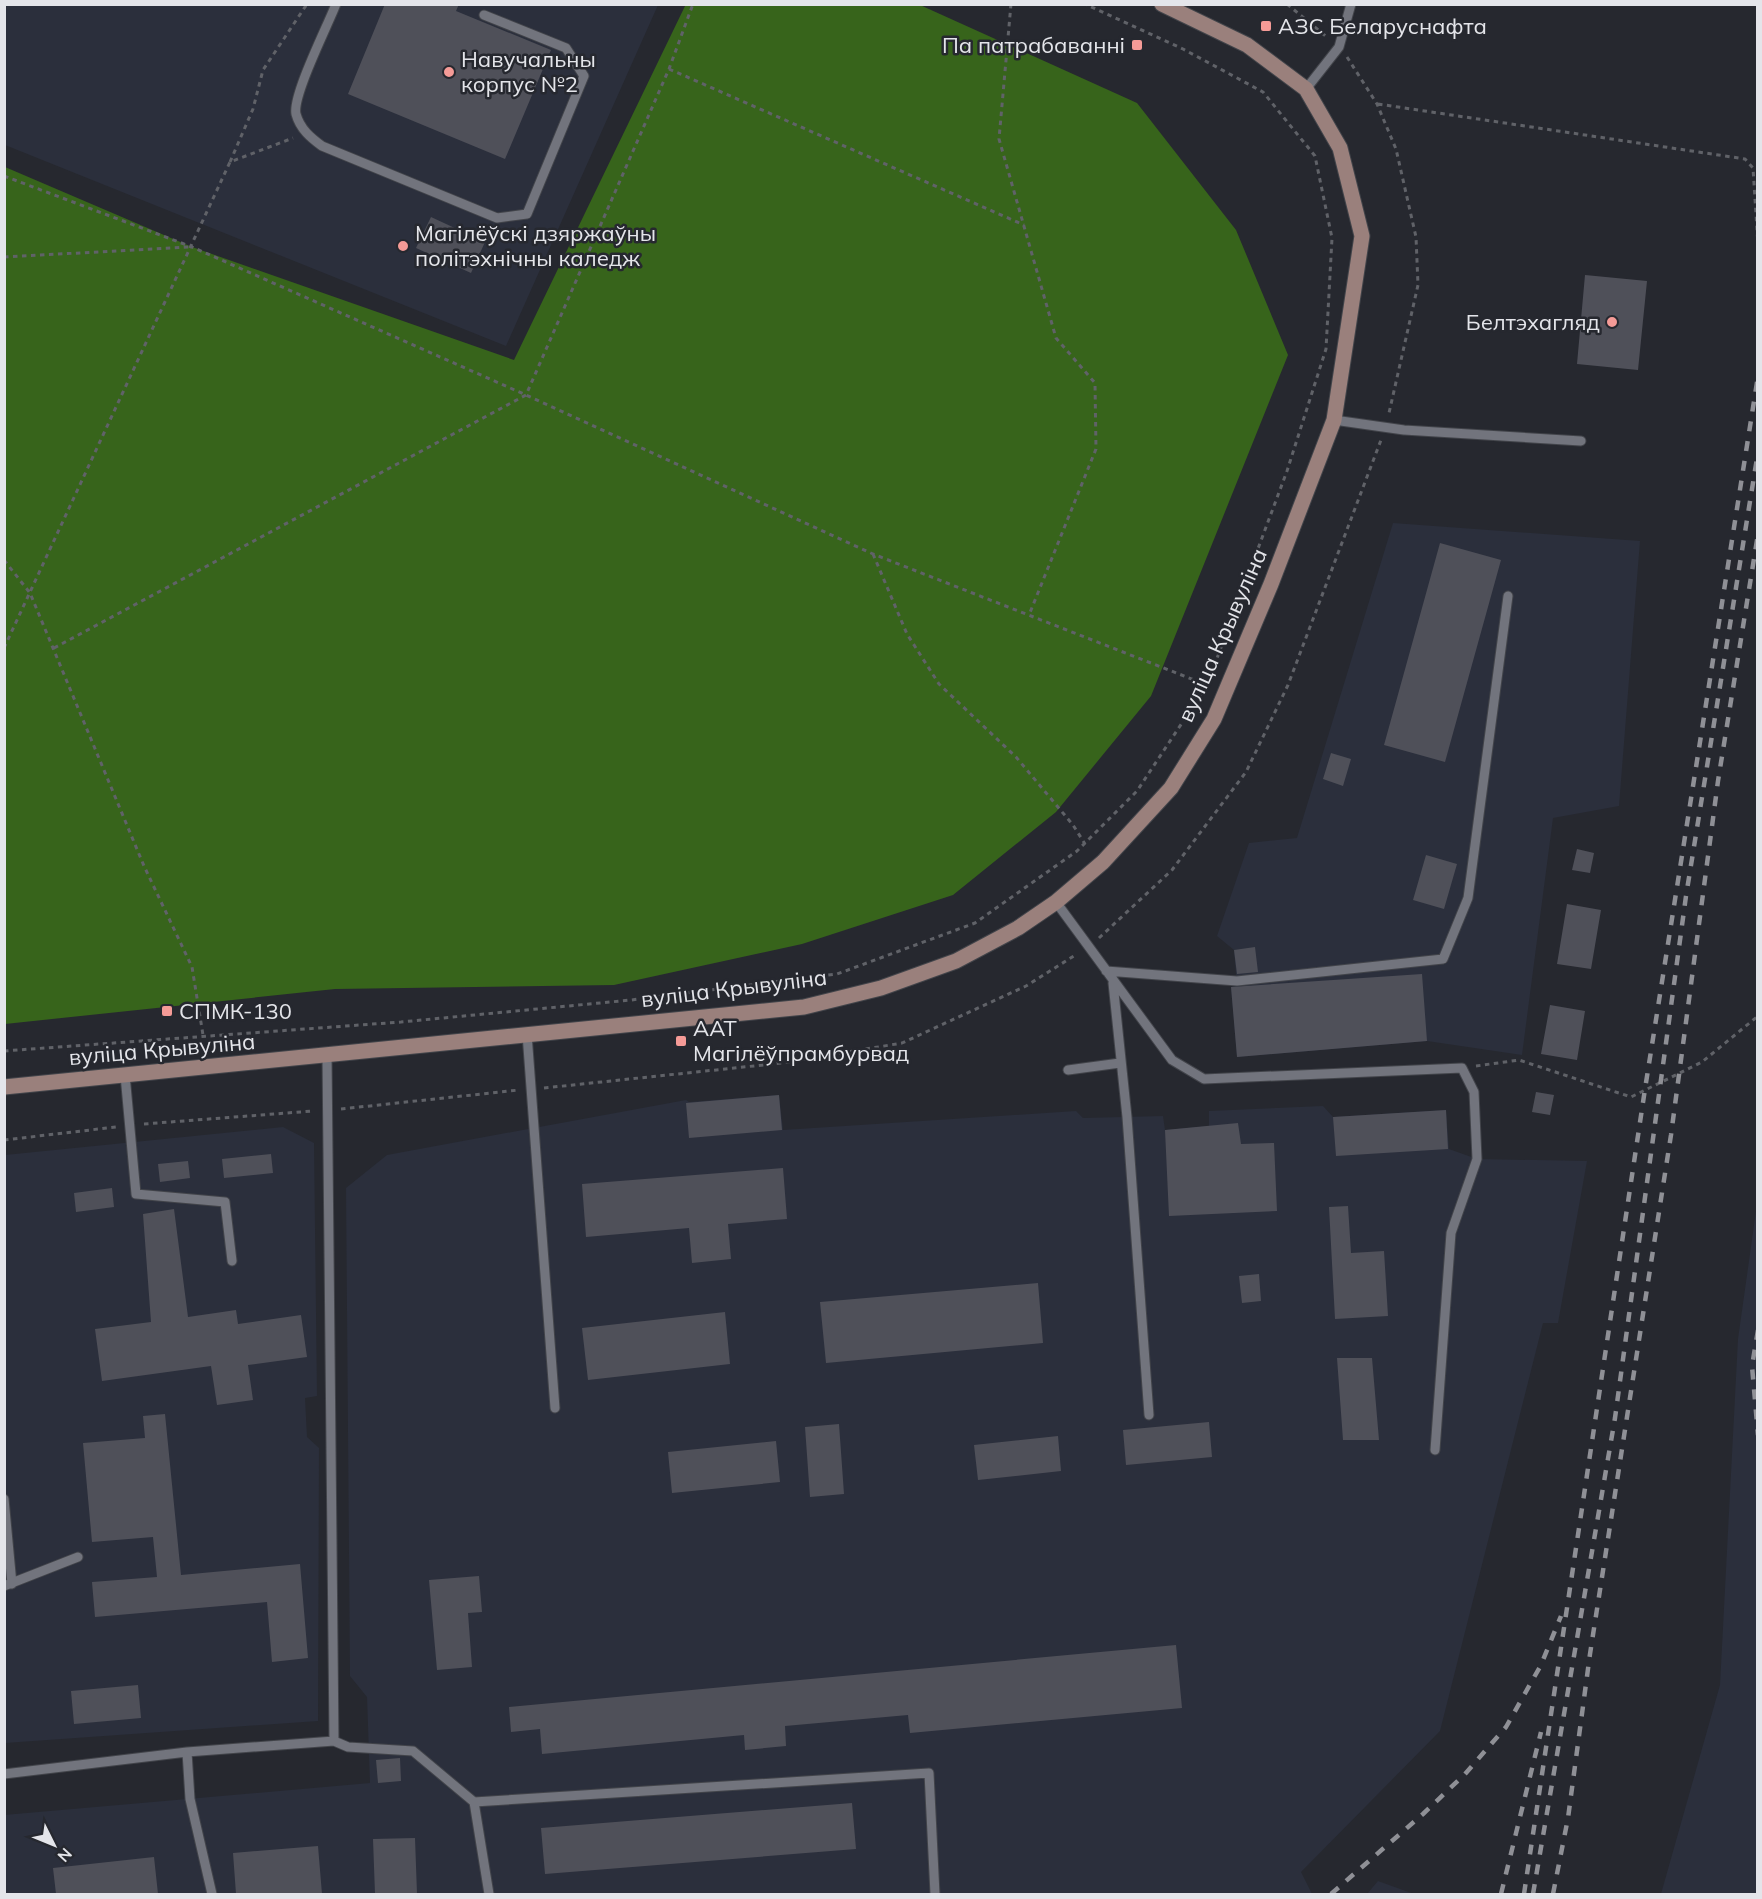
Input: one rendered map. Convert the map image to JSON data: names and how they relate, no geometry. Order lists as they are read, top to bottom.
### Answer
{
  "streets": {
    "main road": ["вуліца Крывуліна"]
  },
  "places": {
    "transit": [
      "АЗС Беларуснафта",
      "Па патрабаванні",
      "СПМК-130",
      "ААТ Магілёўпрамбурвад"
    ],
    "other": ["Навучальны корпус №2", "Магілёўскі дзяржаўны політэхнічны каледж", "Белтэхагляд"]
  },
  "north": "bottom right"
}
